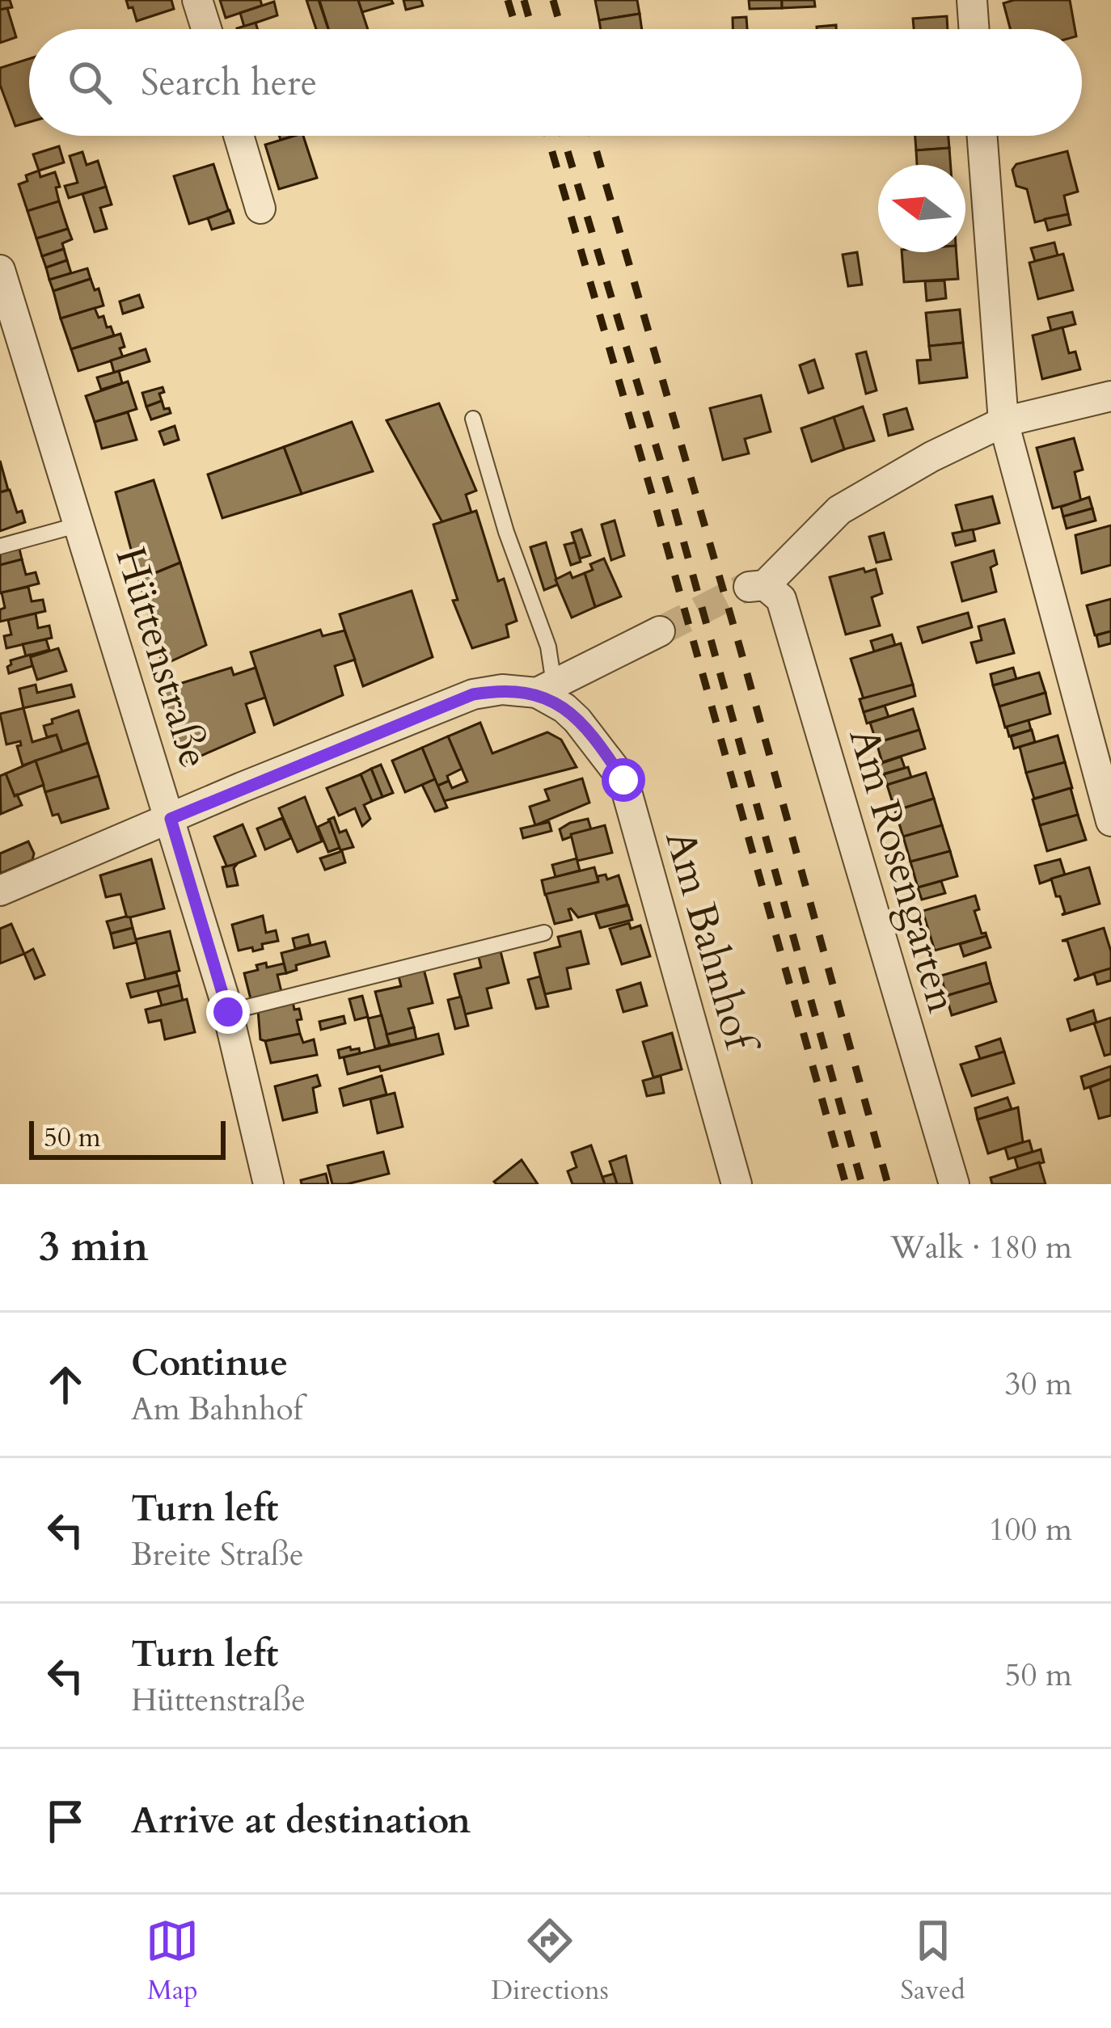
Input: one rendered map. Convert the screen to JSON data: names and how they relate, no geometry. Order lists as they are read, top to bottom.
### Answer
{
  "streets": {
    "street": ["Hüttenstraße", "Am Rosengarten", "Am Bahnhof"]
  },
  "scale_bar": "50 m",
  "north": "left",
  "page": {
    "search": "Search here",
    "scale": "50 m",
    "heading": ["3 min", "Walk · 180 m"],
    "list": [
      ["Continue", "Am Bahnhof", "30 m"],
      ["Turn left", "Breite Straße", "100 m"],
      ["Turn left", "Hüttenstraße", "50 m"],
      "Arrive at destination"
    ],
    "nav": ["Map", "Directions", "Saved"]
  }
}
